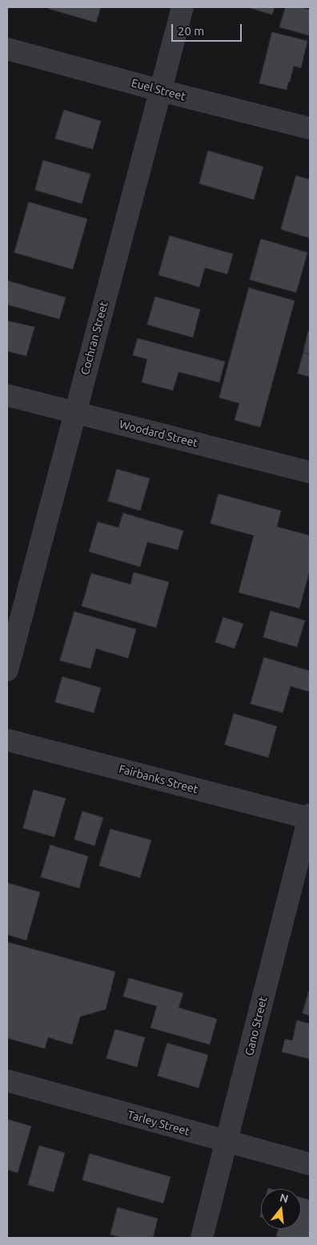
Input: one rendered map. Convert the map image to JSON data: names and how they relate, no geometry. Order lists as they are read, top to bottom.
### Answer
{
  "streets": {
    "street": [
      "Euel Street",
      "Cochran Street",
      "Woodard Street",
      "Fairbanks Street",
      "Gano Street",
      "Tarley Street"
    ]
  },
  "crossings": [
    ["Euel Street", "Cochran Street"],
    ["Cochran Street", "Woodard Street"],
    ["Fairbanks Street", "Gano Street"],
    ["Gano Street", "Tarley Street"]
  ],
  "scale_bar": "20 m",
  "north": "top"
}
